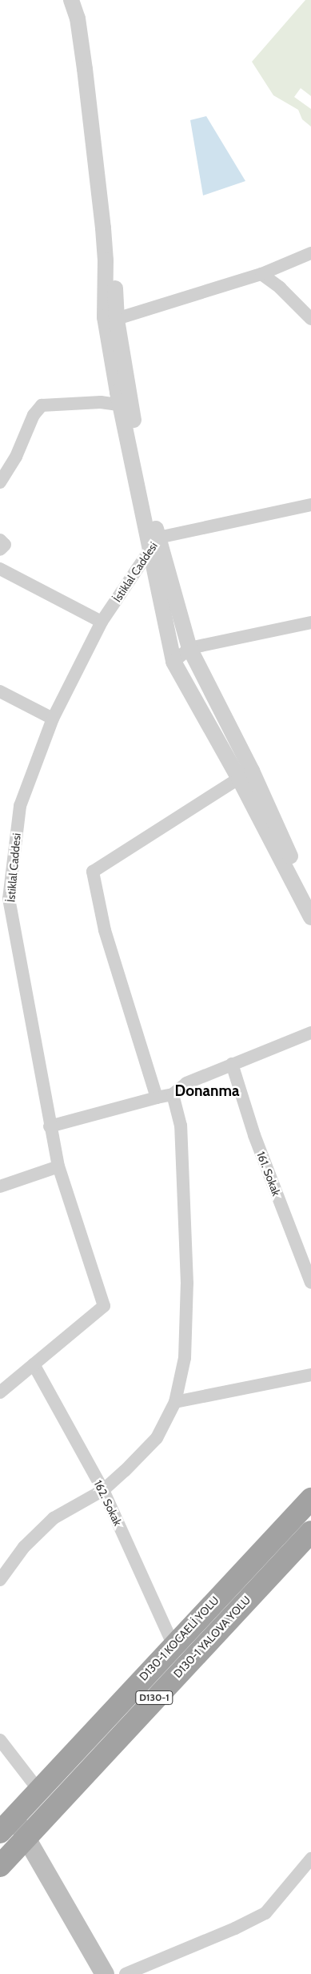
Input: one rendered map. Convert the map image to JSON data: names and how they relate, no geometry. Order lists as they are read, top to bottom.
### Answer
{
  "streets": {
    "highway": ["D130-1 YALOVA YOLU", "D130-1 KOCAELİ YOLU", "D130-1"],
    "street": ["İstiklal Caddesi", "161. Sokak", "162. Sokak"]
  },
  "crossings": [
    ["İstiklal Caddesi", "162. Sokak"],
    ["162. Sokak", "D130-1 KOCAELİ YOLU"]
  ],
  "districts": ["Donanma"]
}
